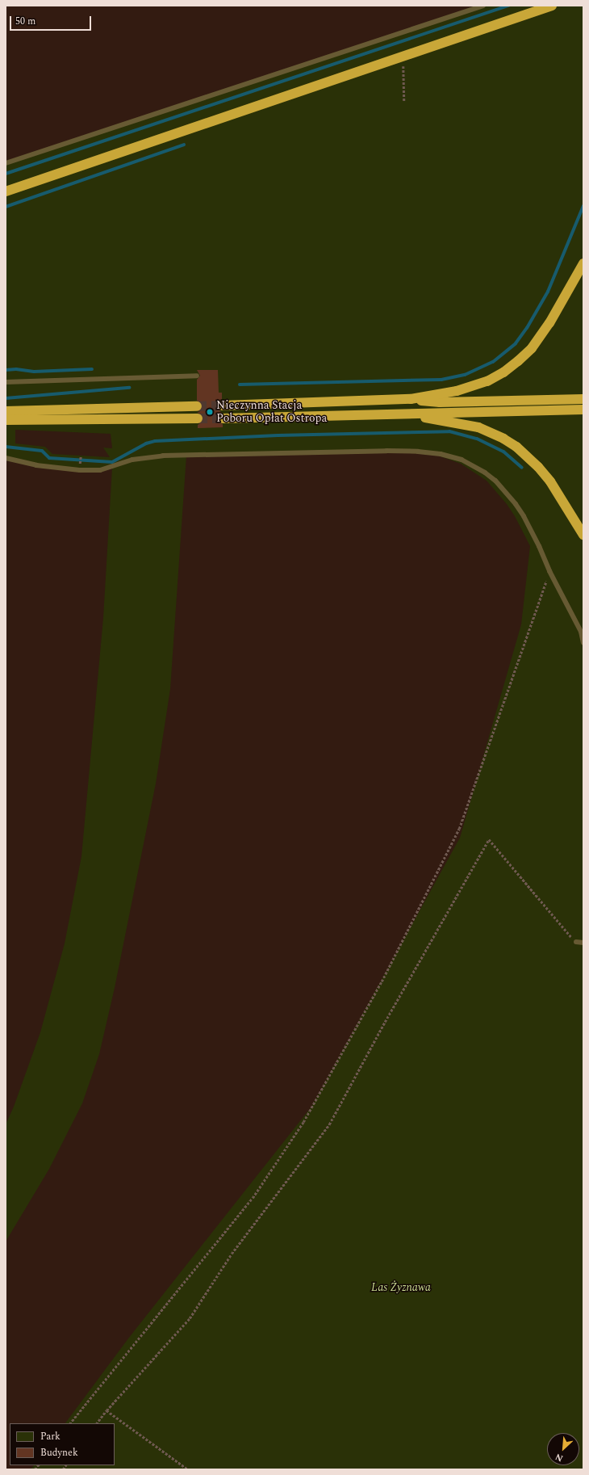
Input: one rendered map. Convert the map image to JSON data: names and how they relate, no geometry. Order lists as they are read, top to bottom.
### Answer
{
  "parks": ["Las Żyznawa"],
  "places": ["Nieczynna Stacja Poboru Opłat Ostropa"],
  "legend": ["Park", "Budynek"],
  "scale_bar": "50 m",
  "north": "bottom left"
}
